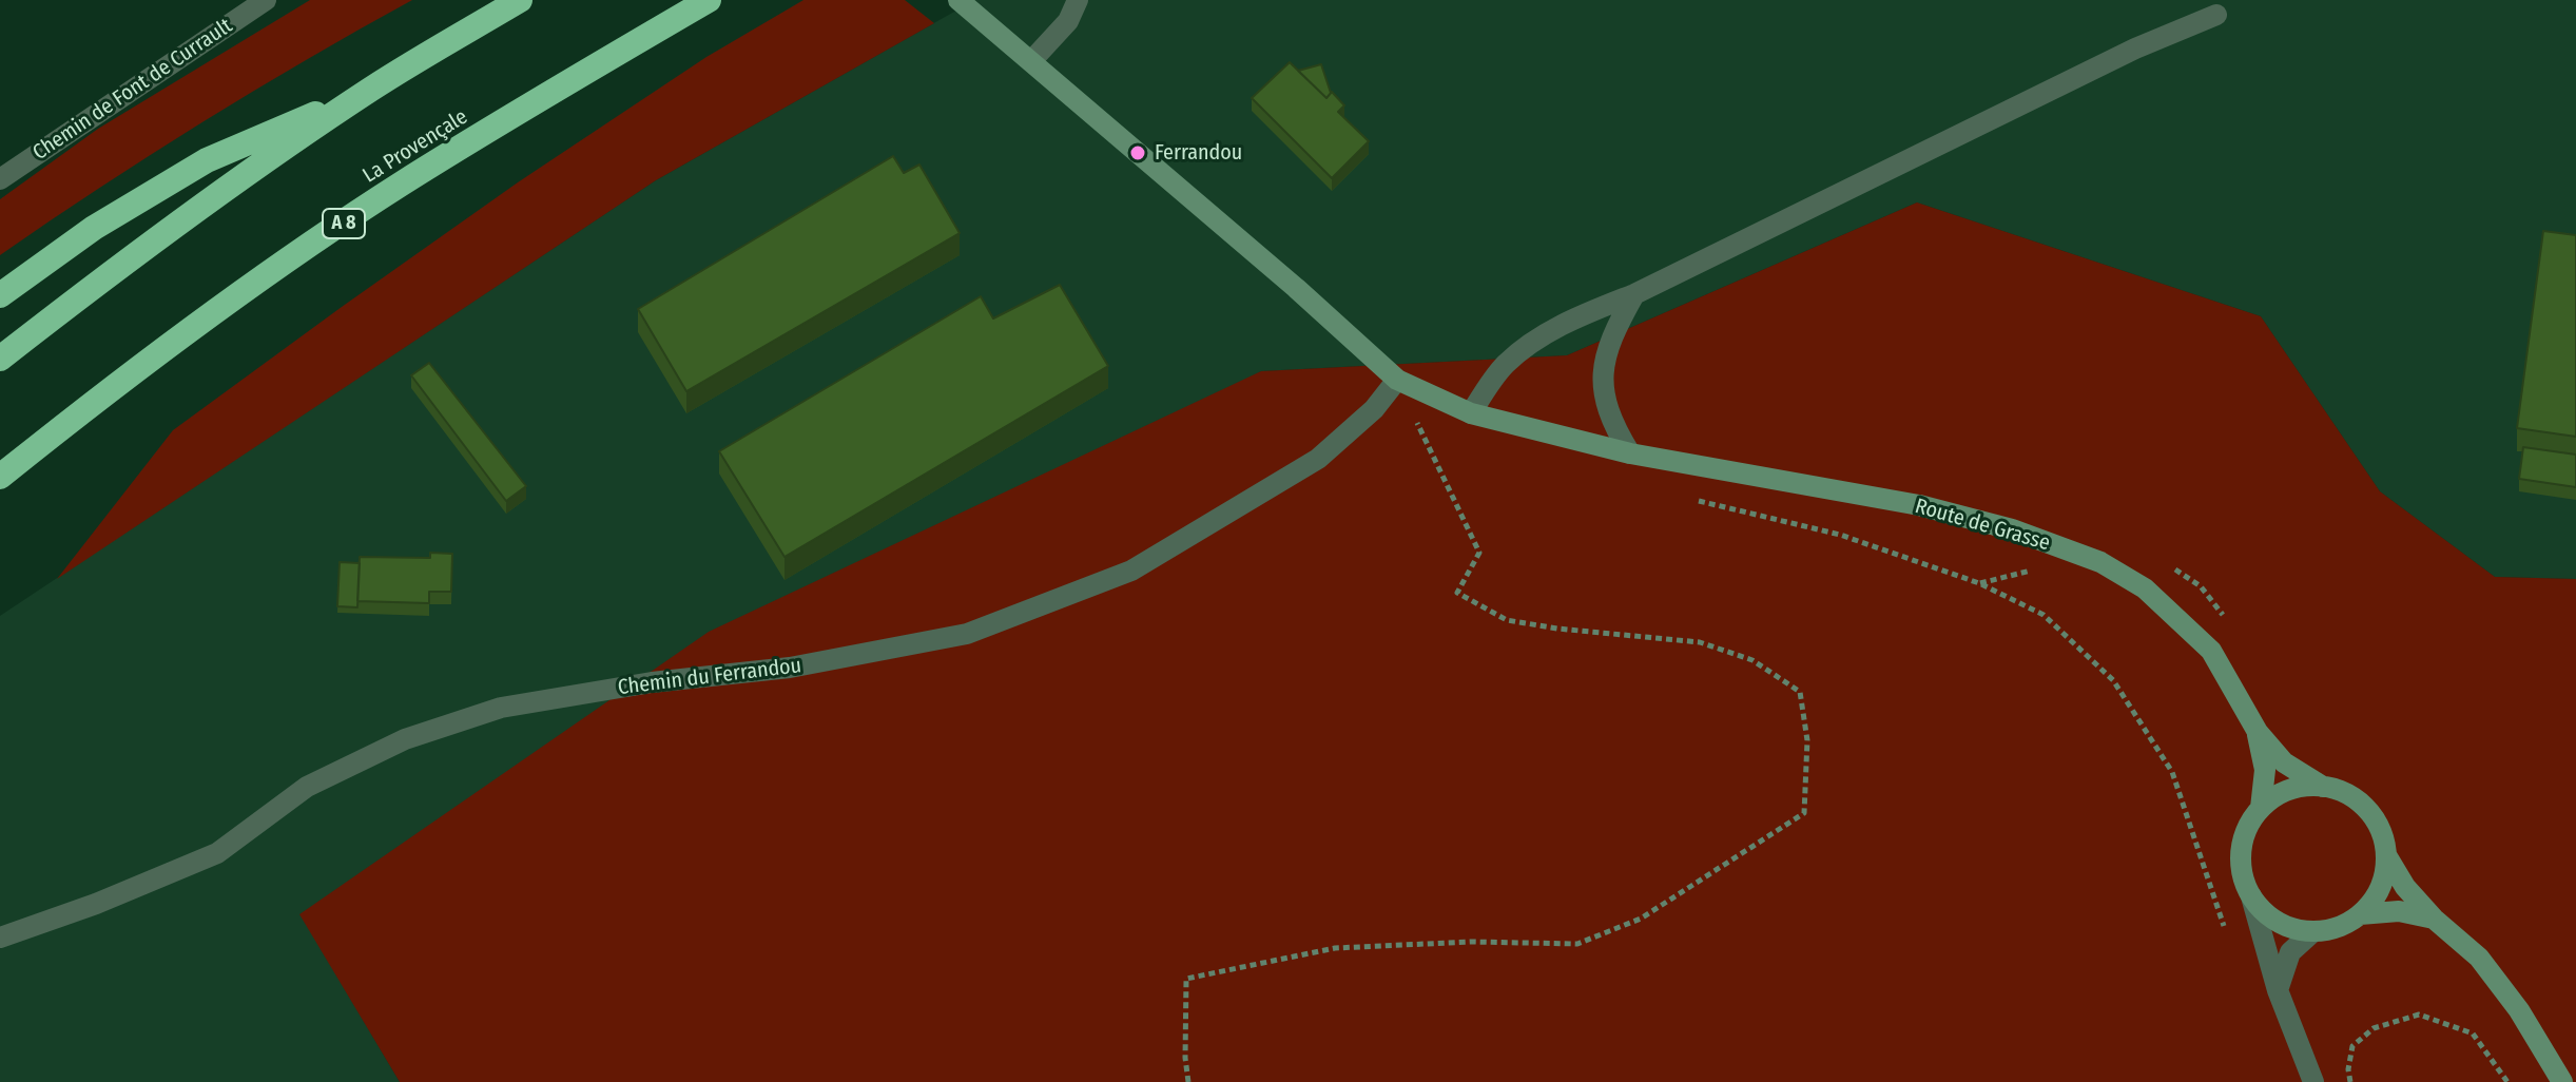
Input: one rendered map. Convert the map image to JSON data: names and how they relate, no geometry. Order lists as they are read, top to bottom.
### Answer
{
  "streets": {
    "highway": ["La Provençale", "A 8"],
    "main road": ["Route de Grasse"],
    "street": ["Chemin de Font de Currault", "Chemin du Ferrandou"]
  },
  "crossings": [
    ["Route de Grasse", "Chemin du Ferrandou"]
  ],
  "places": ["Ferrandou"]
}
